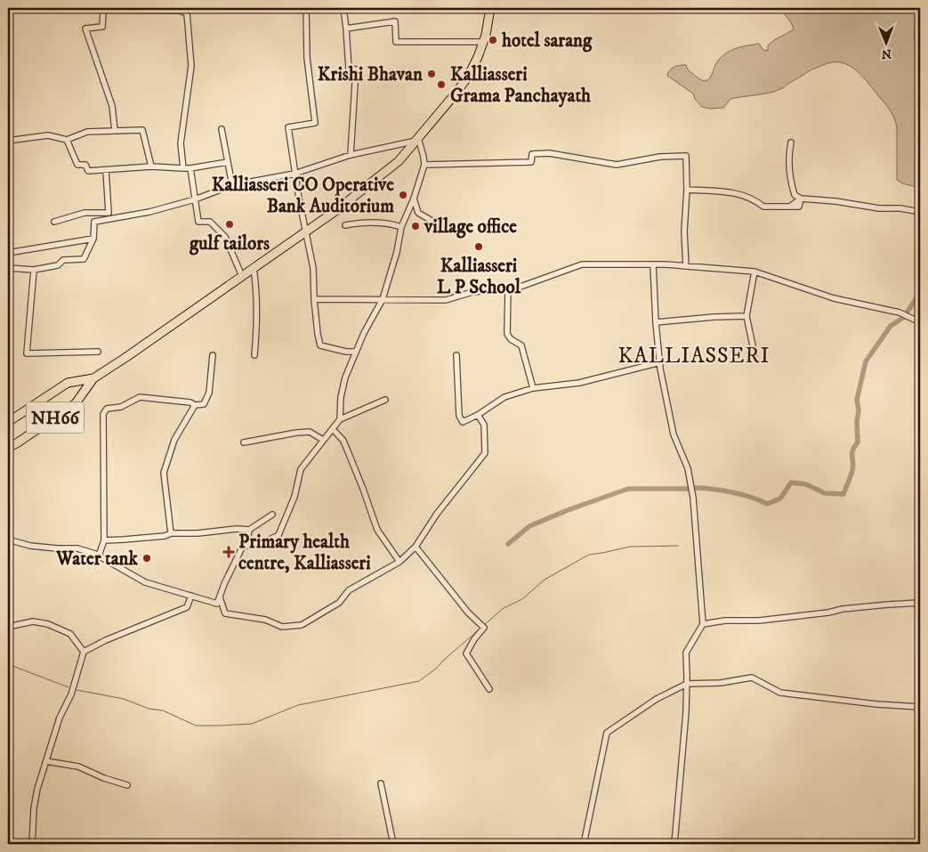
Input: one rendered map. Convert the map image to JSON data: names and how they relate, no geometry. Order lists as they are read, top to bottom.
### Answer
{
  "streets": {
    "highway": ["NH66"]
  },
  "districts": ["KALLIASSERI"],
  "places": {
    "other": [
      "hotel sarang",
      "Krishi Bhavan",
      "Kalliasseri Grama Panchayath",
      "Kalliasseri CO Operative Bank Auditorium",
      "gulf tailors",
      "village office",
      "Kalliasseri L P School",
      "Water tank"
    ],
    "health": ["Primary health centre, Kalliasseri"]
  },
  "north": "bottom"
}
